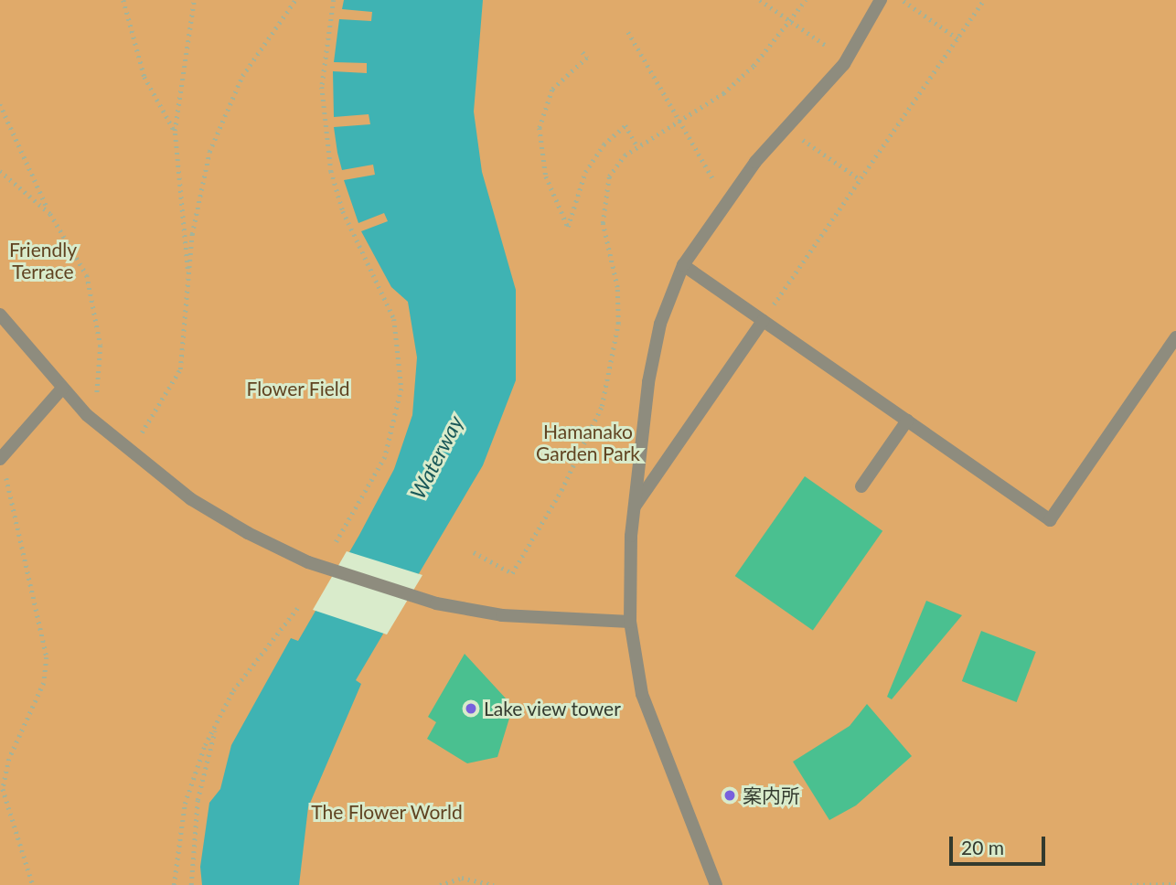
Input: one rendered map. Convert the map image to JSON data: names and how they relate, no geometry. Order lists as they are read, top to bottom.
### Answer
{
  "water": ["Waterway"],
  "parks": [
    "Friendly Terrace",
    "Flower Field",
    "Hamanako Garden Park",
    "The Flower World"
  ],
  "places": ["Lake view tower", "案内所"],
  "scale_bar": "20 m"
}
